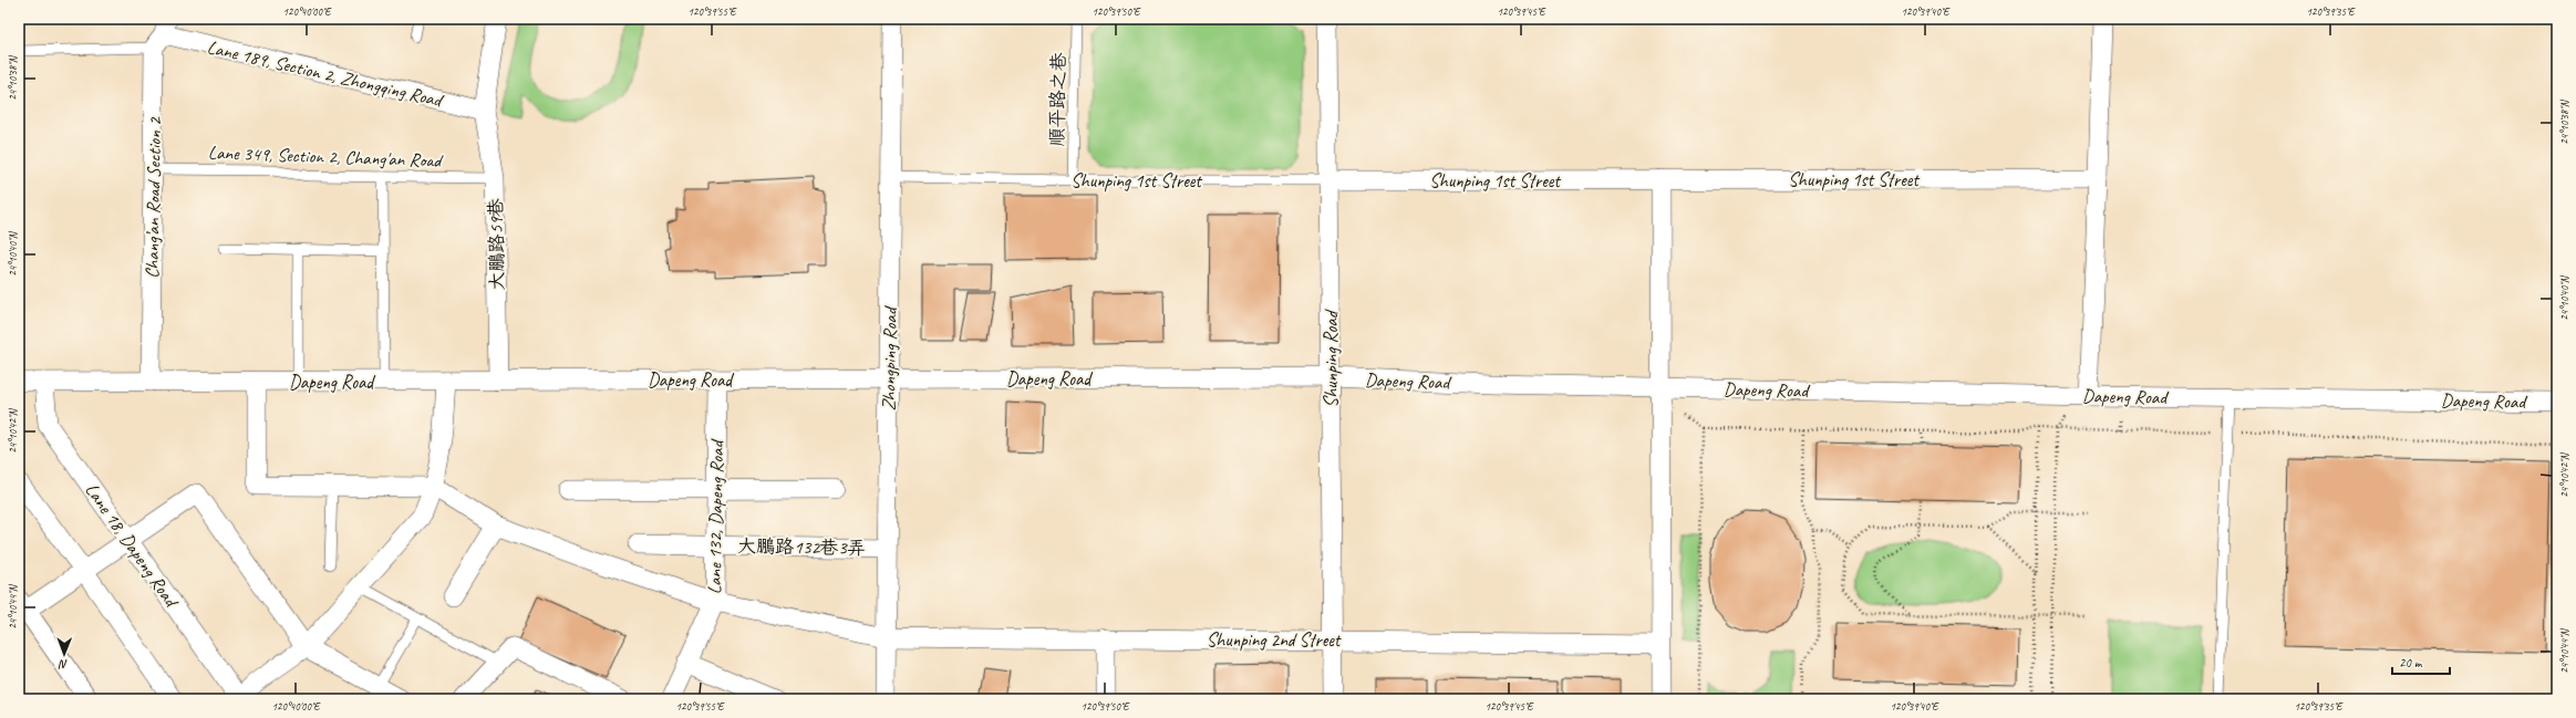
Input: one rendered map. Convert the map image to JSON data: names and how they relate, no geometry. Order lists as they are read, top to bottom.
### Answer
{
  "streets": {
    "street": [
      "Lane 189, Section 2, Zhongqing Road",
      "Shunping 1st Street",
      "Chang’an Road Section 2",
      "大鵬路59巷",
      "Zhongping Road",
      "Shunping Road",
      "Dapeng Road",
      "Lane 132, Dapeng Road",
      "Lane 18, Dapeng Road",
      "大鵬路132巷3弄",
      "Shunping 2nd Street"
    ],
    "lane": ["順平路之巷", "Lane 349, Section 2, Chang'an Road"]
  },
  "crossings": [
    ["Lane 189, Section 2, Zhongqing Road", "Chang’an Road Section 2"],
    ["Lane 189, Section 2, Zhongqing Road", "大鵬路59巷"],
    ["順平路之巷", "Shunping 1st Street"],
    ["Lane 349, Section 2, Chang'an Road", "Chang’an Road Section 2"],
    ["Lane 349, Section 2, Chang'an Road", "大鵬路59巷"],
    ["Shunping 1st Street", "Zhongping Road"],
    ["Shunping 1st Street", "Shunping Road"],
    ["Chang’an Road Section 2", "Dapeng Road"],
    ["大鵬路59巷", "Dapeng Road"],
    ["Zhongping Road", "Dapeng Road"],
    ["Zhongping Road", "大鵬路132巷3弄"],
    ["Zhongping Road", "Shunping 2nd Street"],
    ["Shunping Road", "Dapeng Road"],
    ["Shunping Road", "Shunping 2nd Street"],
    ["Dapeng Road", "Lane 132, Dapeng Road"],
    ["Dapeng Road", "Lane 18, Dapeng Road"],
    ["Lane 132, Dapeng Road", "大鵬路132巷3弄"],
    ["Lane 132, Dapeng Road", "Shunping 2nd Street"]
  ],
  "scale_bar": "20 m",
  "north": "bottom",
  "coordinates": [
    "120°40'00\"E",
    "120°39'55\"E",
    "120°39'50\"E",
    "120°39'45\"E",
    "120°39'40\"E",
    "120°39'35\"E",
    "24°10'38\"N",
    "24°10'40\"N",
    "24°10'42\"N",
    "24°10'44\"N"
  ]
}
